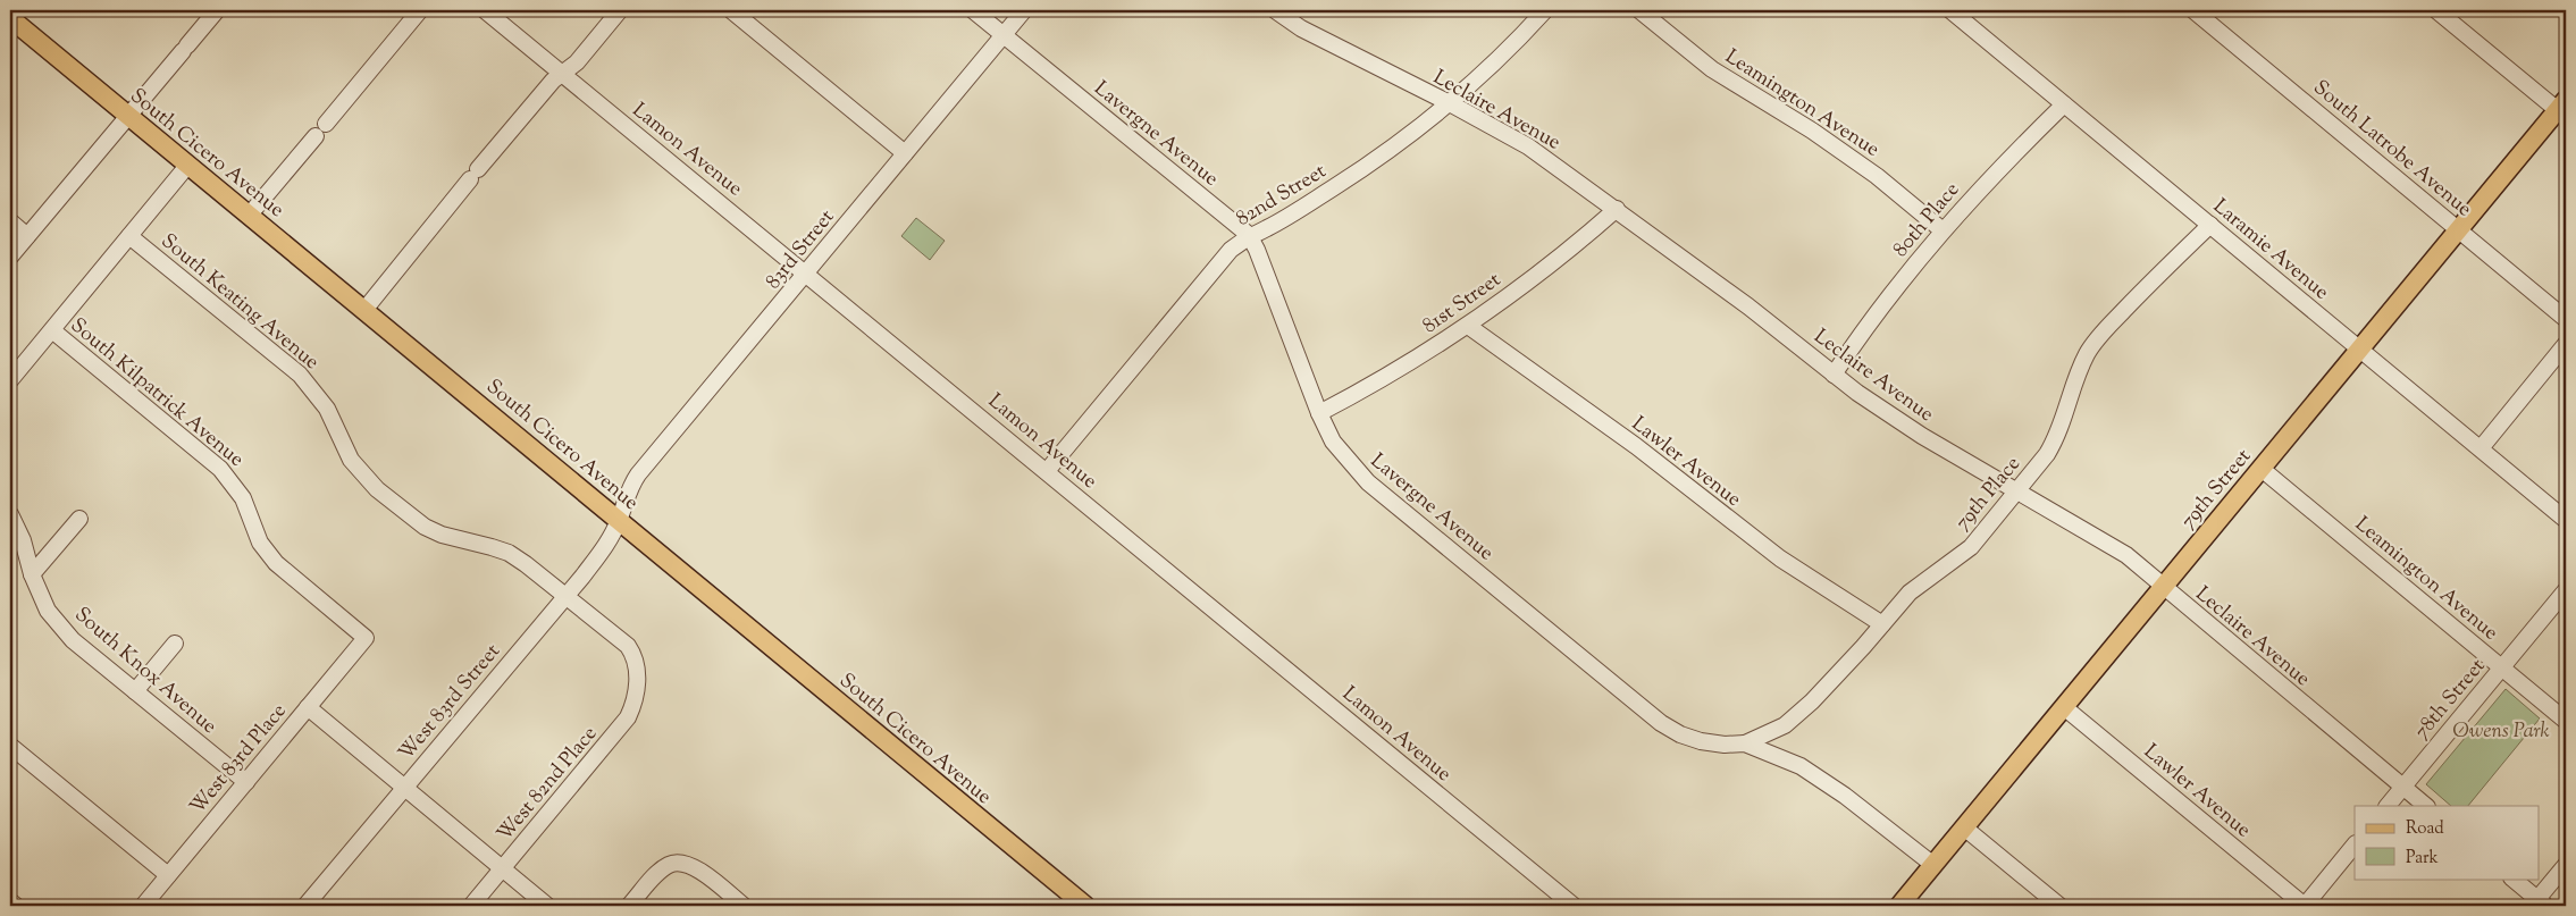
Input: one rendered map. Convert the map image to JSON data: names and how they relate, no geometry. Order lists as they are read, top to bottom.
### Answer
{
  "streets": {
    "main road": ["South Cicero Avenue", "79th Street"],
    "street": [
      "Leamington Avenue",
      "Leclaire Avenue",
      "Lavergne Avenue",
      "South Latrobe Avenue",
      "Lamon Avenue",
      "82nd Street",
      "80th Place",
      "83rd Street",
      "Laramie Avenue",
      "South Keating Avenue",
      "81st Street",
      "South Kilpatrick Avenue",
      "Lawler Avenue",
      "79th Place",
      "South Knox Avenue",
      "78th Street",
      "West 83rd Street",
      "West 83rd Place",
      "West 82nd Place"
    ]
  },
  "crossings": [
    ["Leamington Avenue", "80th Place"],
    ["Leamington Avenue", "79th Street"],
    ["Leamington Avenue", "78th Street"],
    ["Leclaire Avenue", "82nd Street"],
    ["Leclaire Avenue", "80th Place"],
    ["Leclaire Avenue", "81st Street"],
    ["Leclaire Avenue", "79th Street"],
    ["Leclaire Avenue", "79th Place"],
    ["Leclaire Avenue", "78th Street"],
    ["Lavergne Avenue", "82nd Street"],
    ["Lavergne Avenue", "83rd Street"],
    ["Lavergne Avenue", "81st Street"],
    ["Lavergne Avenue", "79th Street"],
    ["Lavergne Avenue", "79th Place"],
    ["South Latrobe Avenue", "79th Street"],
    ["Lamon Avenue", "82nd Street"],
    ["Lamon Avenue", "83rd Street"],
    ["South Cicero Avenue", "83rd Street"],
    ["South Cicero Avenue", "West 83rd Street"],
    ["80th Place", "Laramie Avenue"],
    ["83rd Street", "West 83rd Street"],
    ["Laramie Avenue", "79th Street"],
    ["Laramie Avenue", "79th Place"],
    ["South Keating Avenue", "West 83rd Street"],
    ["South Keating Avenue", "West 82nd Place"],
    ["81st Street", "Lawler Avenue"],
    ["South Kilpatrick Avenue", "West 83rd Place"],
    ["Lawler Avenue", "79th Street"],
    ["Lawler Avenue", "79th Place"],
    ["South Knox Avenue", "West 83rd Place"]
  ],
  "parks": ["Owens Park"],
  "legend": ["Road", "Park"]
}
